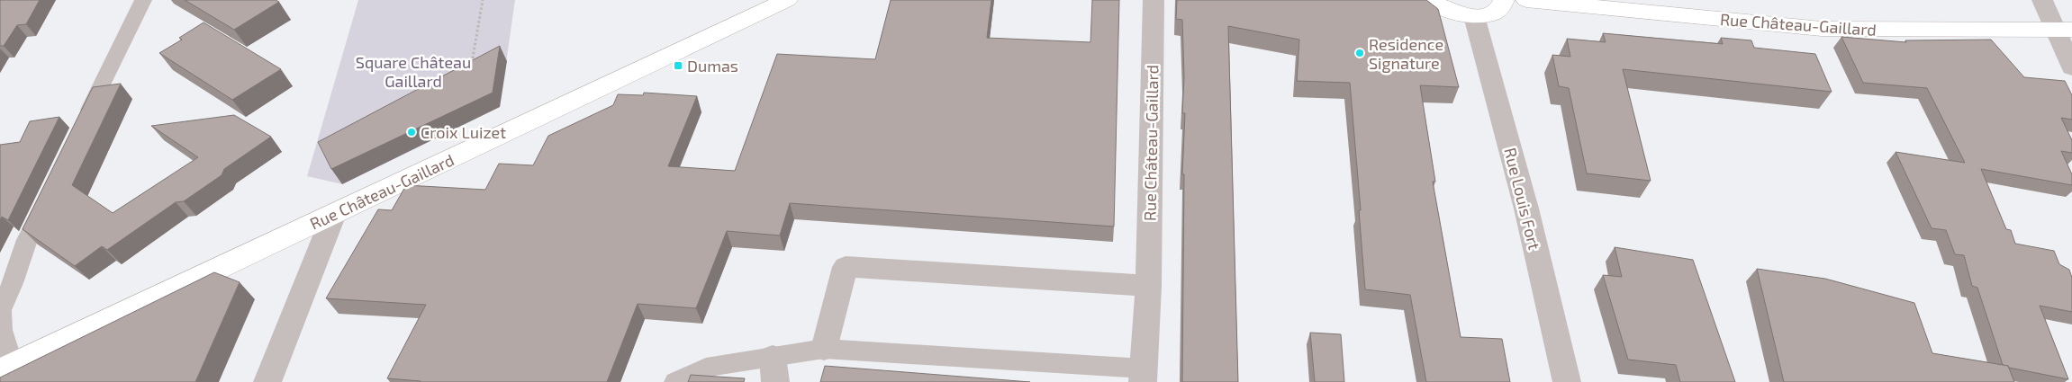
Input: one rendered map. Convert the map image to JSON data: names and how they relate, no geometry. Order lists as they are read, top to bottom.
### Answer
{
  "streets": {
    "street": ["Rue Château-Gaillard", "Rue Louis Fort"]
  },
  "parks": ["Square Château Gaillard"],
  "places": {
    "other": ["Residence Signature", "Croix Luizet"],
    "transit": ["Dumas"]
  }
}
